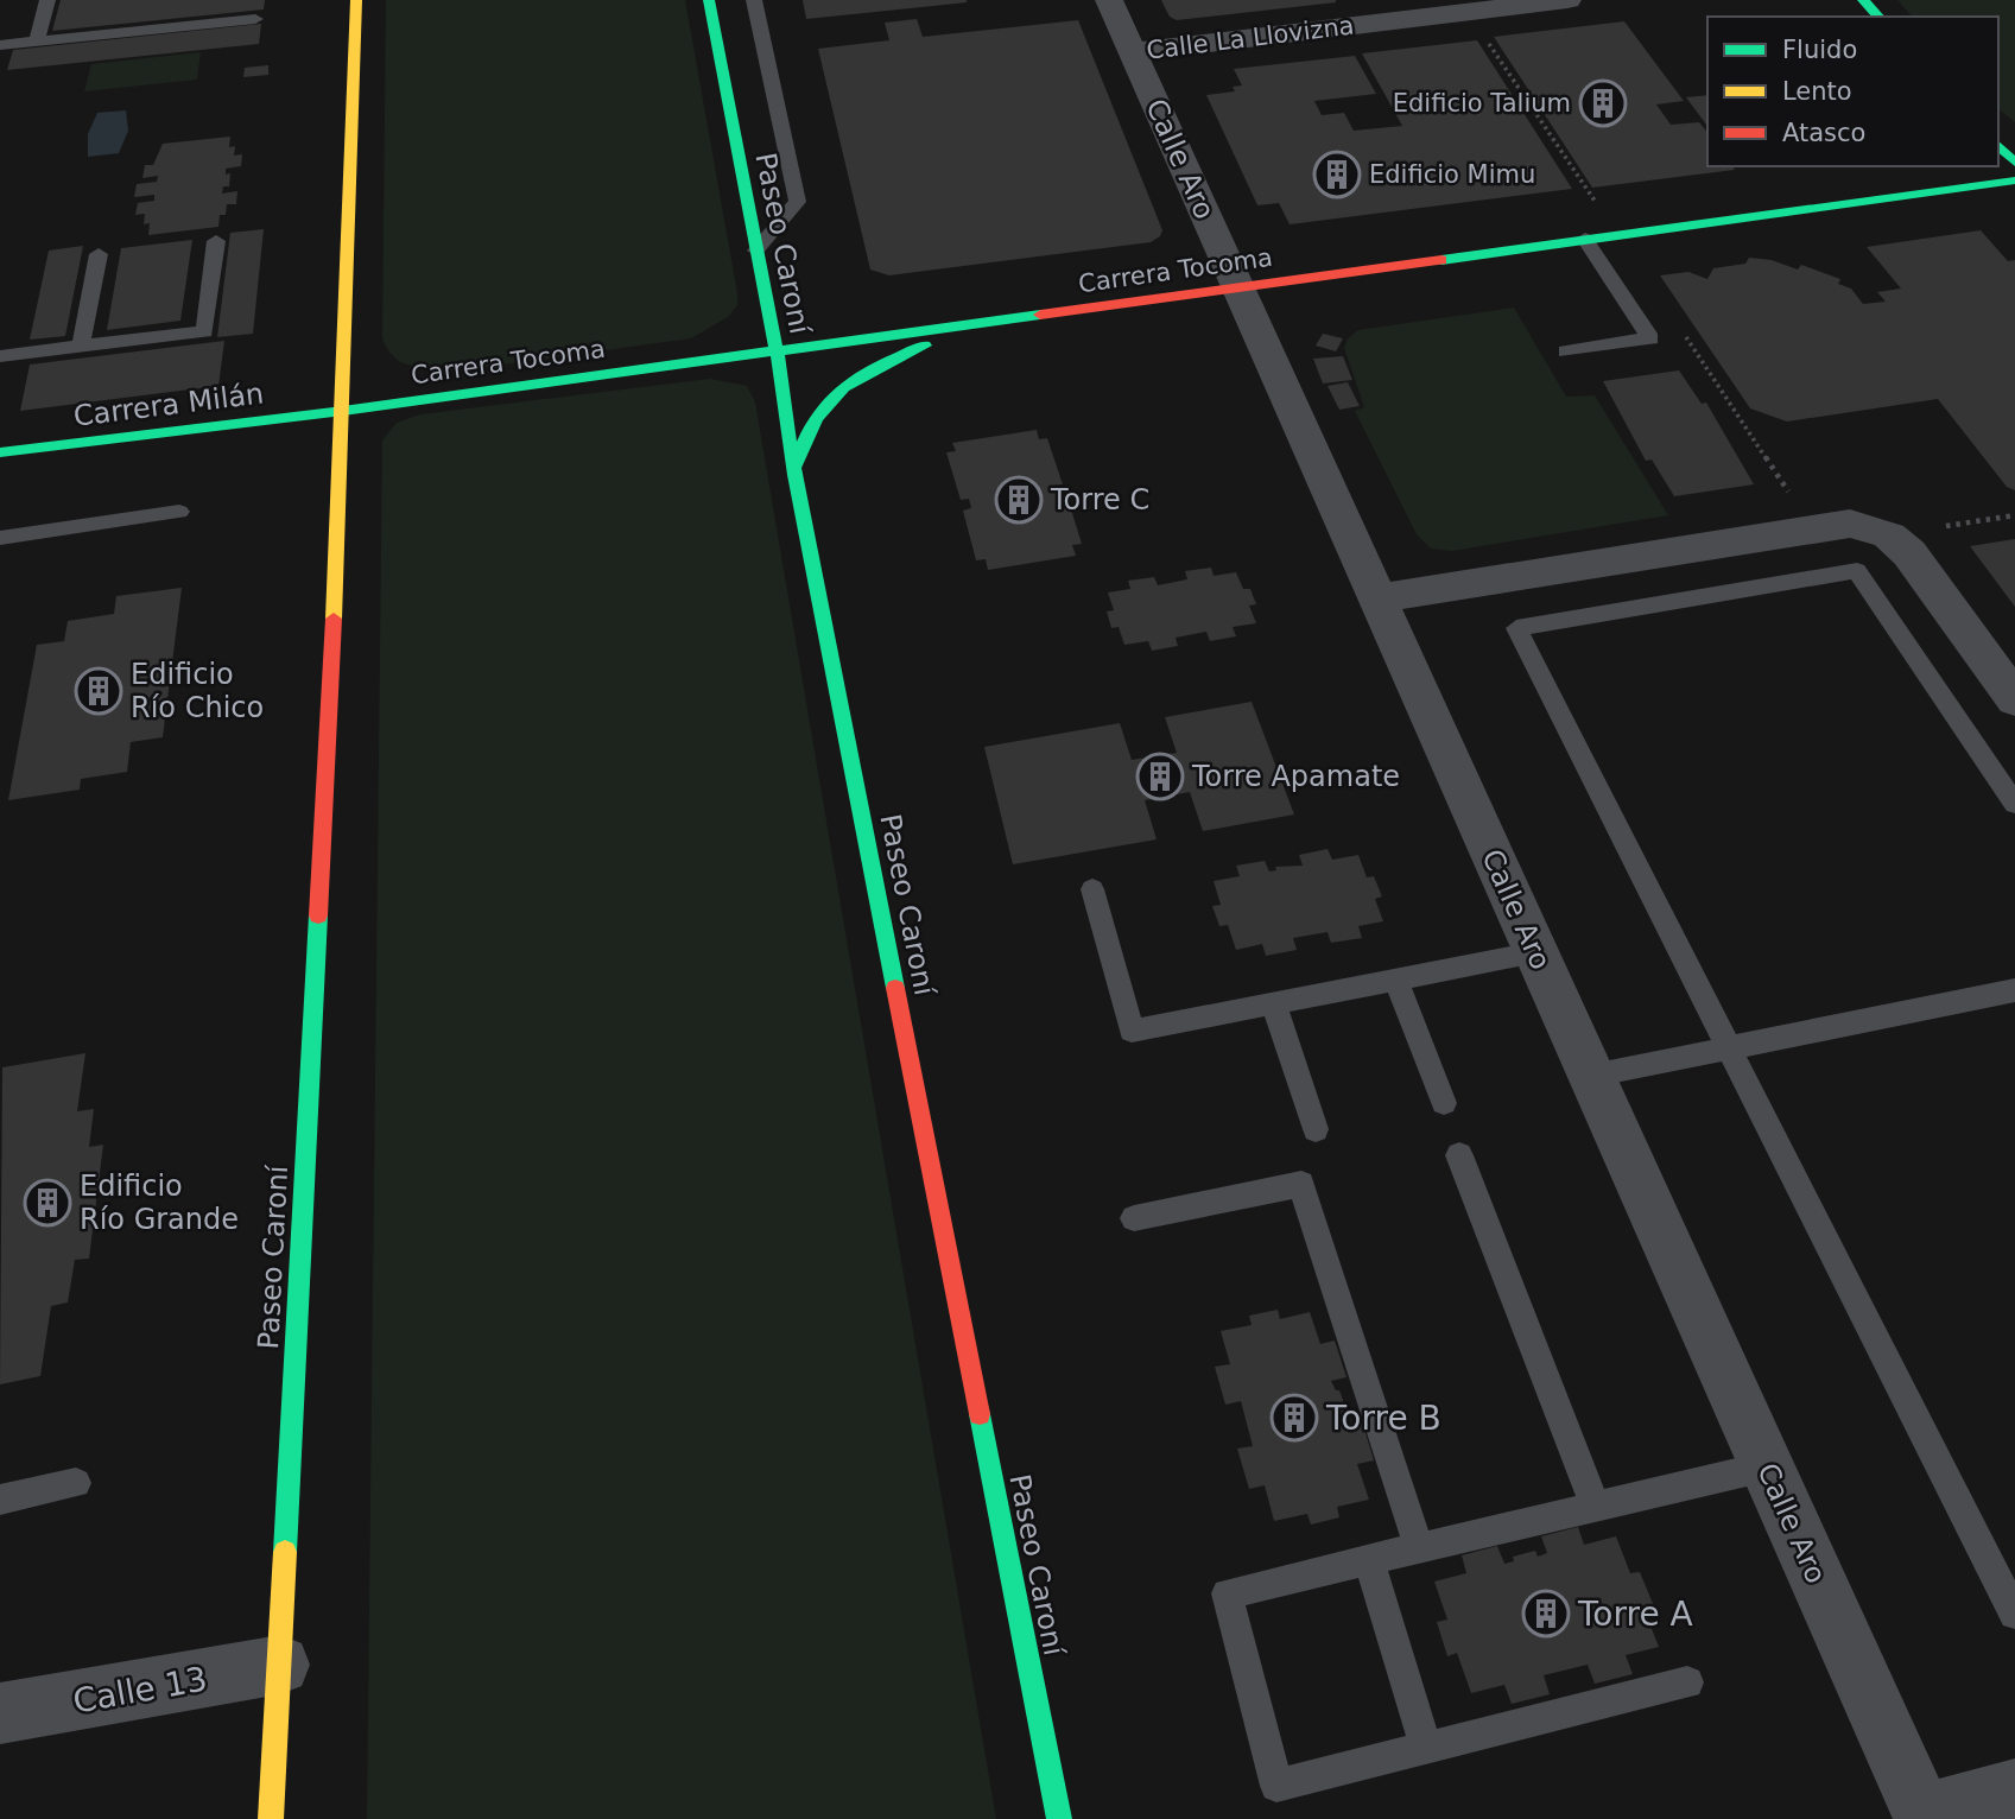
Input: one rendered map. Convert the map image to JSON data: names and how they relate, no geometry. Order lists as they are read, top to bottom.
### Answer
{
  "streets": {
    "street": [
      "Calle La Llovizna",
      "Calle Aro",
      "Paseo Caroní",
      "Carrera Tocoma",
      "Carrera Milán",
      "Calle 13"
    ]
  },
  "crossings": [
    ["Calle La Llovizna", "Calle Aro"],
    ["Calle Aro", "Carrera Tocoma"],
    ["Paseo Caroní", "Carrera Tocoma"],
    ["Paseo Caroní", "Carrera Milán"],
    ["Paseo Caroní", "Calle 13"],
    ["Carrera Tocoma", "Carrera Milán"]
  ],
  "places": {
    "building": [
      "Edificio Talium",
      "Edificio Mimu",
      "Torre C",
      "Edificio Río Chico",
      "Torre Apamate",
      "Edificio Río Grande",
      "Torre B",
      "Torre A"
    ]
  },
  "legend": ["Fluido", "Lento", "Atasco"]
}
